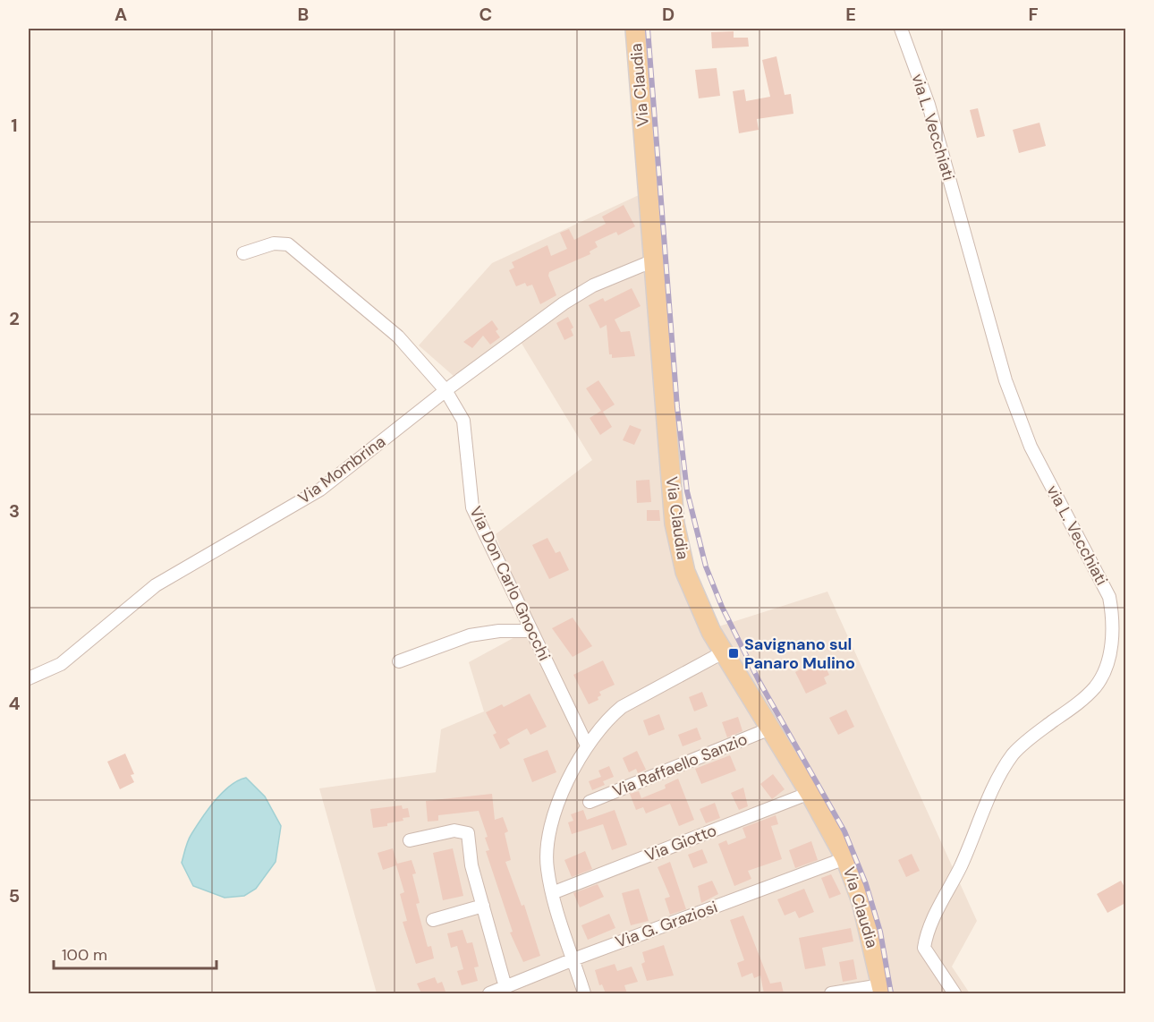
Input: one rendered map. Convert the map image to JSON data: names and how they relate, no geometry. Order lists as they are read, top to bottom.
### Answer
{
  "streets": {
    "main road": ["Via Claudia"],
    "street": [
      "via L. Vecchiati",
      "Via Mombrina",
      "Via Don Carlo Gnocchi",
      "Via Raffaello Sanzio",
      "Via Giotto",
      "Via G. Graziosi"
    ]
  },
  "crossings": [
    ["Via Claudia", "Via Mombrina"],
    ["Via Claudia", "Via Raffaello Sanzio"],
    ["Via Claudia", "Via Giotto"],
    ["Via Claudia", "Via G. Graziosi"],
    ["Via Mombrina", "Via Don Carlo Gnocchi"]
  ],
  "places": {
    "transit": ["Savignano sul Panaro Mulino"]
  },
  "scale_bar": "100 m",
  "grid": {
    "columns": [
      "A",
      "B",
      "C",
      "D",
      "E",
      "F"
    ],
    "rows": [
      "1",
      "2",
      "3",
      "4",
      "5"
    ]
  }
}
